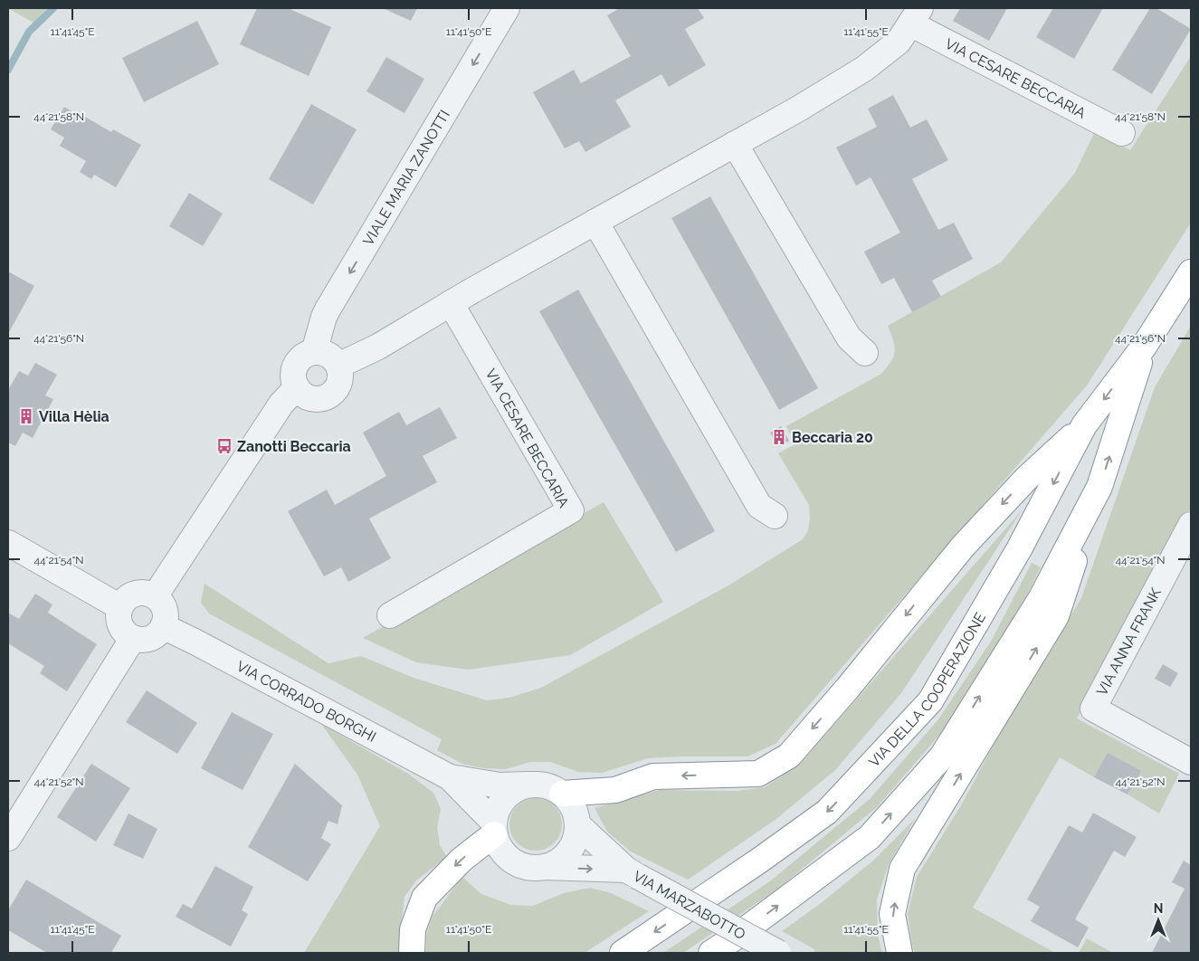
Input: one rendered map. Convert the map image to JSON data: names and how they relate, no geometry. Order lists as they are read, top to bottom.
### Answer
{
  "streets": {
    "highway": ["VIA DELLA COOPERAZIONE"],
    "street": [
      "VIA CESARE BECCARIA",
      "VIALE MARIA ZANOTTI",
      "VIA ANNA FRANK",
      "VIA CORRADO BORGHI",
      "VIA MARZABOTTO"
    ]
  },
  "crossings": [
    ["VIA CESARE BECCARIA", "VIALE MARIA ZANOTTI"],
    ["VIA CORRADO BORGHI", "VIA MARZABOTTO"]
  ],
  "one_way": ["VIALE MARIA ZANOTTI"],
  "places": {
    "building": ["Villa Hèlia", "Beccaria 20"],
    "bus stop": ["Zanotti Beccaria"]
  },
  "north": "top",
  "coordinates": [
    "11°41'45\"E",
    "11°41'50\"E",
    "11°41'55\"E",
    "44°21'58\"N",
    "44°21'56\"N",
    "44°21'54\"N",
    "44°21'52\"N"
  ]
}
